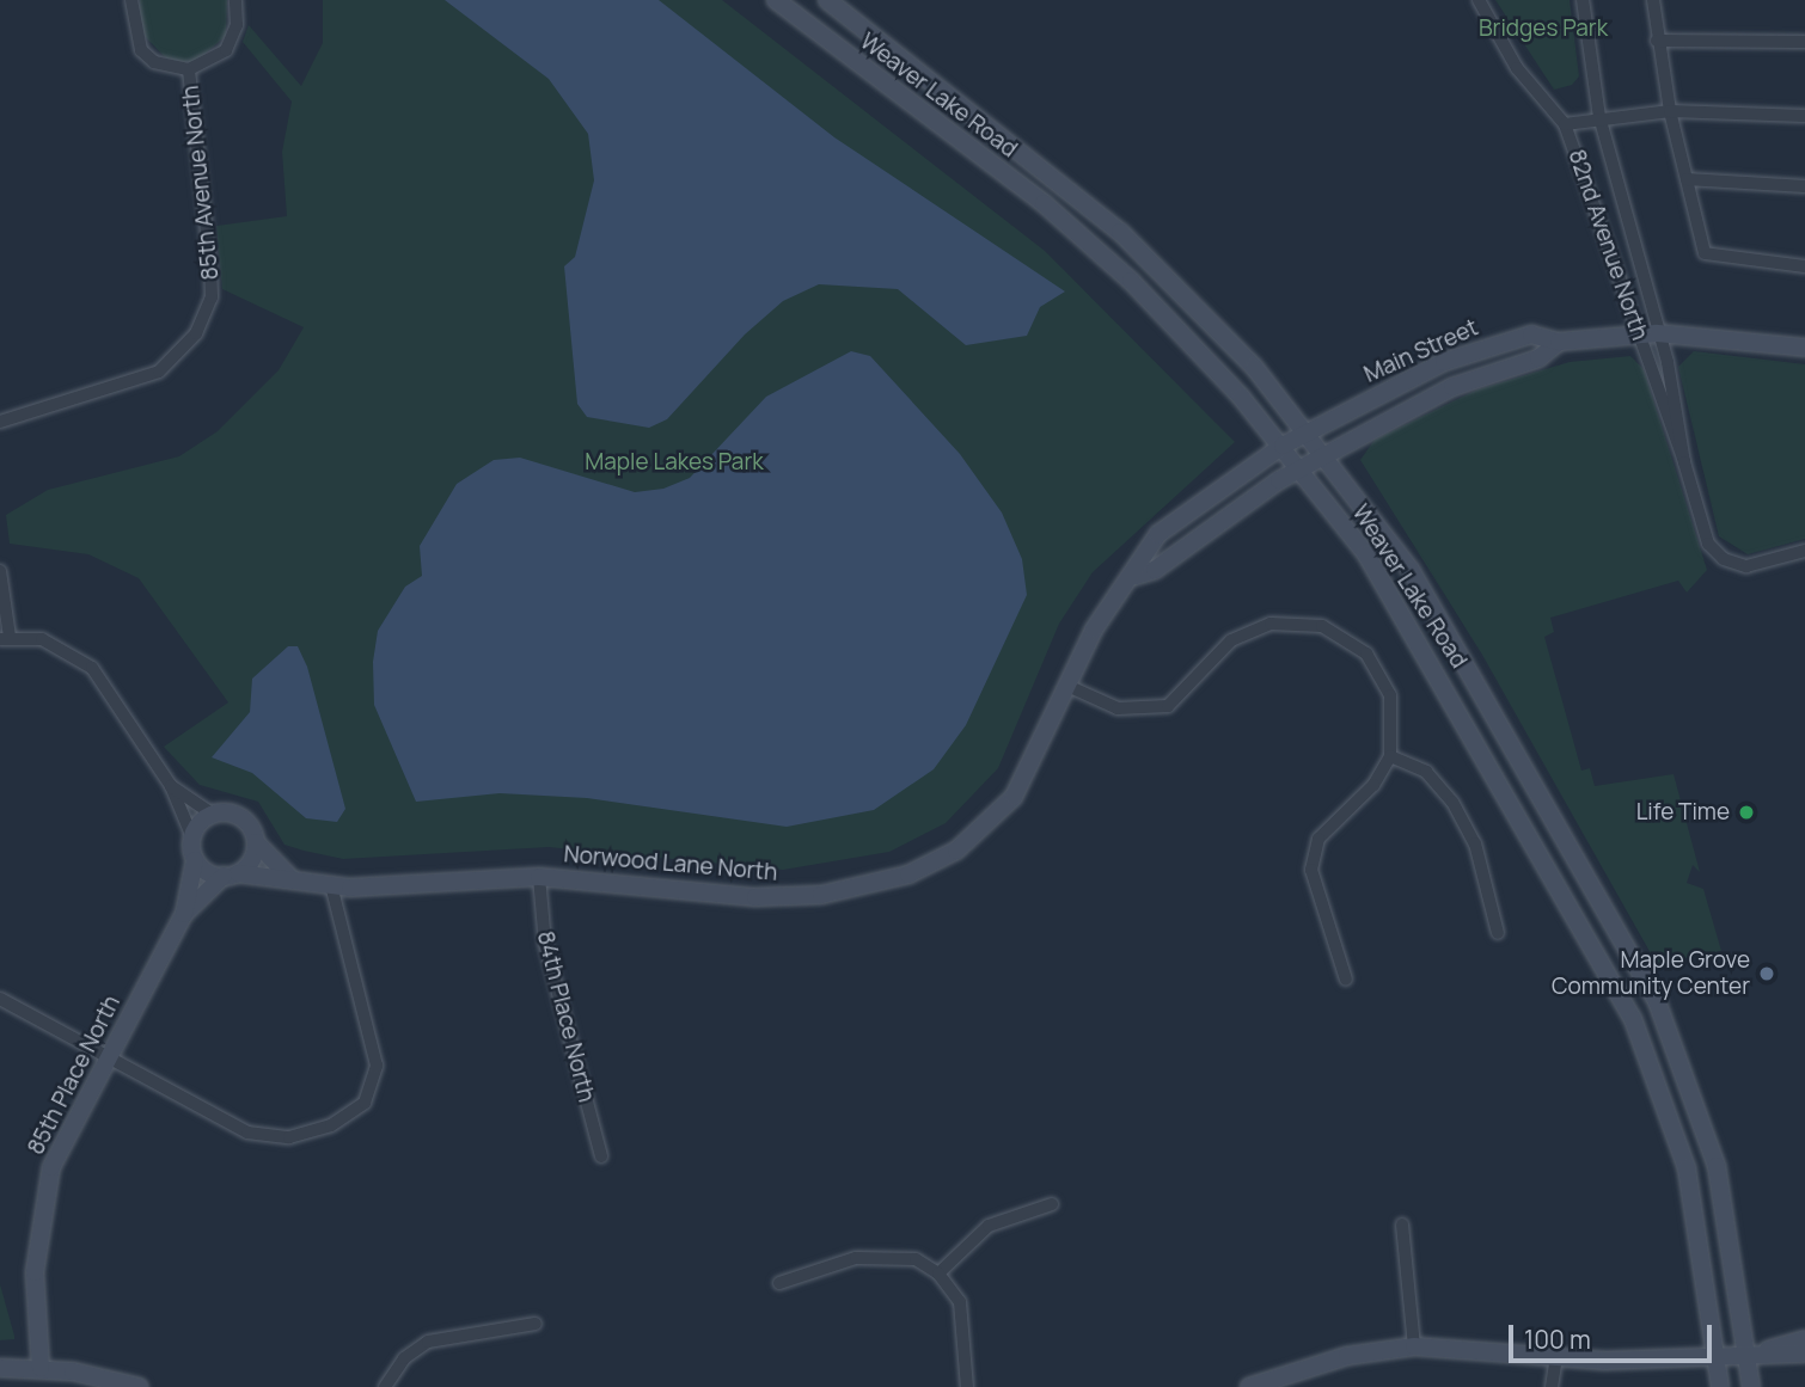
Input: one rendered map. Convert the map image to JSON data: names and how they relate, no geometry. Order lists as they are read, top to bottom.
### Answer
{
  "streets": {
    "street": [
      "Weaver Lake Road",
      "85th Avenue North",
      "82nd Avenue North",
      "Main Street",
      "Norwood Lane North",
      "84th Place North",
      "85th Place North"
    ]
  },
  "crossings": [
    ["Weaver Lake Road", "Main Street"],
    ["Weaver Lake Road", "Norwood Lane North"],
    ["82nd Avenue North", "Main Street"],
    ["Main Street", "Norwood Lane North"],
    ["Norwood Lane North", "84th Place North"],
    ["Norwood Lane North", "85th Place North"]
  ],
  "parks": ["Bridges Park", "Maple Lakes Park"],
  "places": ["Life Time", "Maple Grove Community Center"],
  "scale_bar": "100 m"
}
